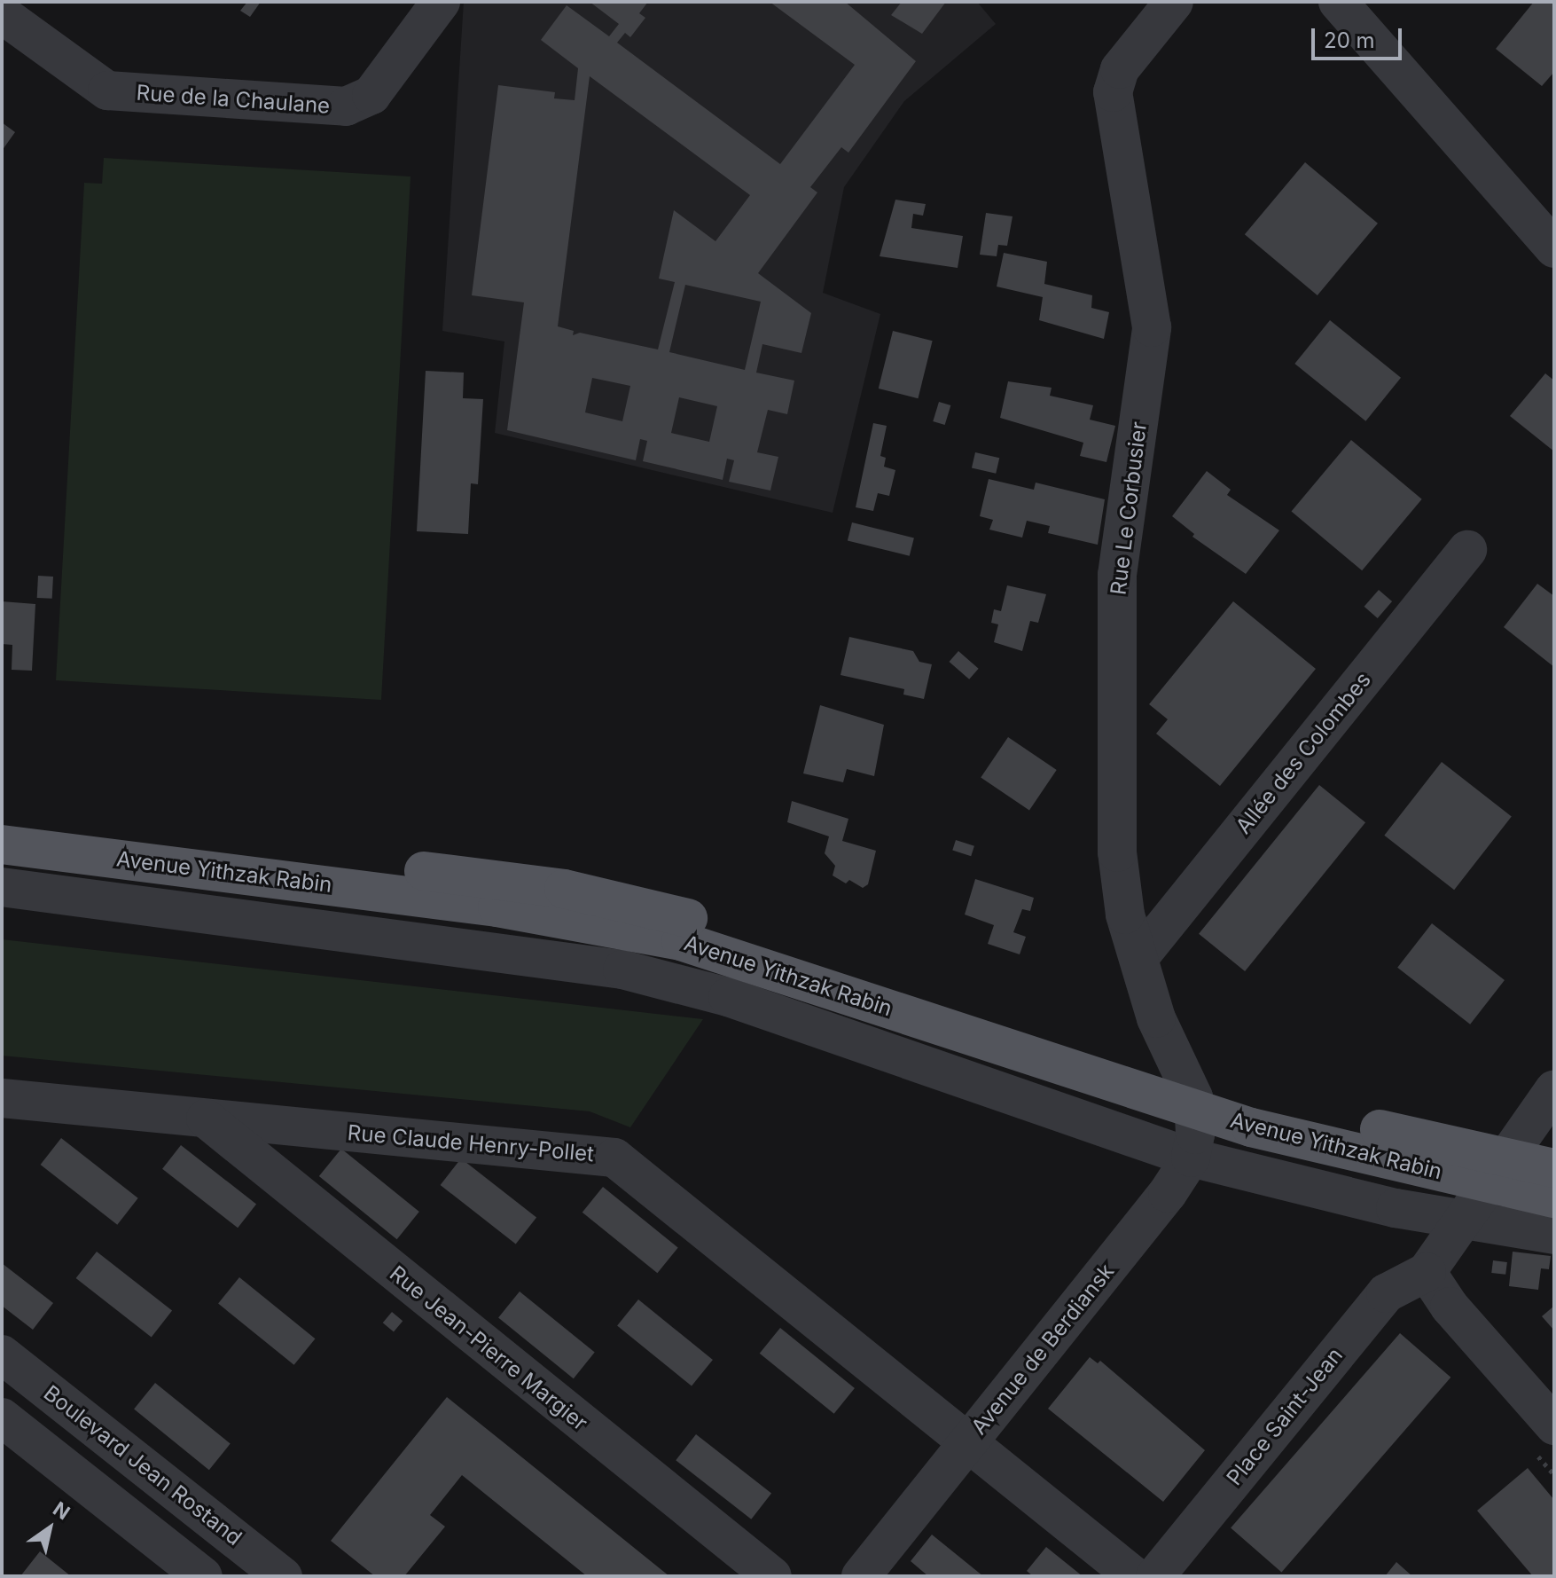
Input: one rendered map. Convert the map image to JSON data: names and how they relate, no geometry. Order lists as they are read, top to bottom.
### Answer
{
  "streets": {
    "main road": ["Avenue Yithzak Rabin"],
    "street": [
      "Rue de la Chaulane",
      "Rue Le Corbusier",
      "Allée des Colombes",
      "Rue Claude Henry-Pollet",
      "Rue Jean-Pierre Margier",
      "Avenue de Berdiansk",
      "Place Saint-Jean",
      "Boulevard Jean Rostand"
    ]
  },
  "crossings": [
    ["Rue Le Corbusier", "Allée des Colombes"],
    ["Rue Le Corbusier", "Avenue Yithzak Rabin"],
    ["Avenue Yithzak Rabin", "Avenue de Berdiansk"],
    ["Rue Claude Henry-Pollet", "Rue Jean-Pierre Margier"],
    ["Rue Claude Henry-Pollet", "Avenue de Berdiansk"]
  ],
  "scale_bar": "20 m",
  "north": "top right"
}
